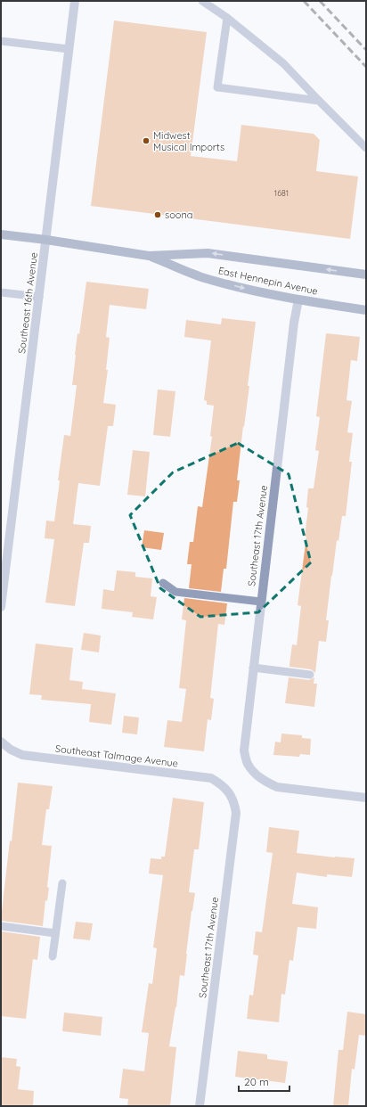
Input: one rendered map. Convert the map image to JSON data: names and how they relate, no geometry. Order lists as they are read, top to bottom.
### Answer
{
  "streets": {
    "main road": ["East Hennepin Avenue"],
    "street": ["Southeast 16th Avenue", "Southeast 17th Avenue", "Southeast Talmage Avenue"]
  },
  "crossings": [
    ["East Hennepin Avenue", "Southeast 16th Avenue"],
    ["East Hennepin Avenue", "Southeast 17th Avenue"],
    ["Southeast 17th Avenue", "Southeast Talmage Avenue"]
  ],
  "places": ["Midwest Musical Imports", "soona"],
  "house_numbers": ["1681"],
  "scale_bar": "20 m"
}
